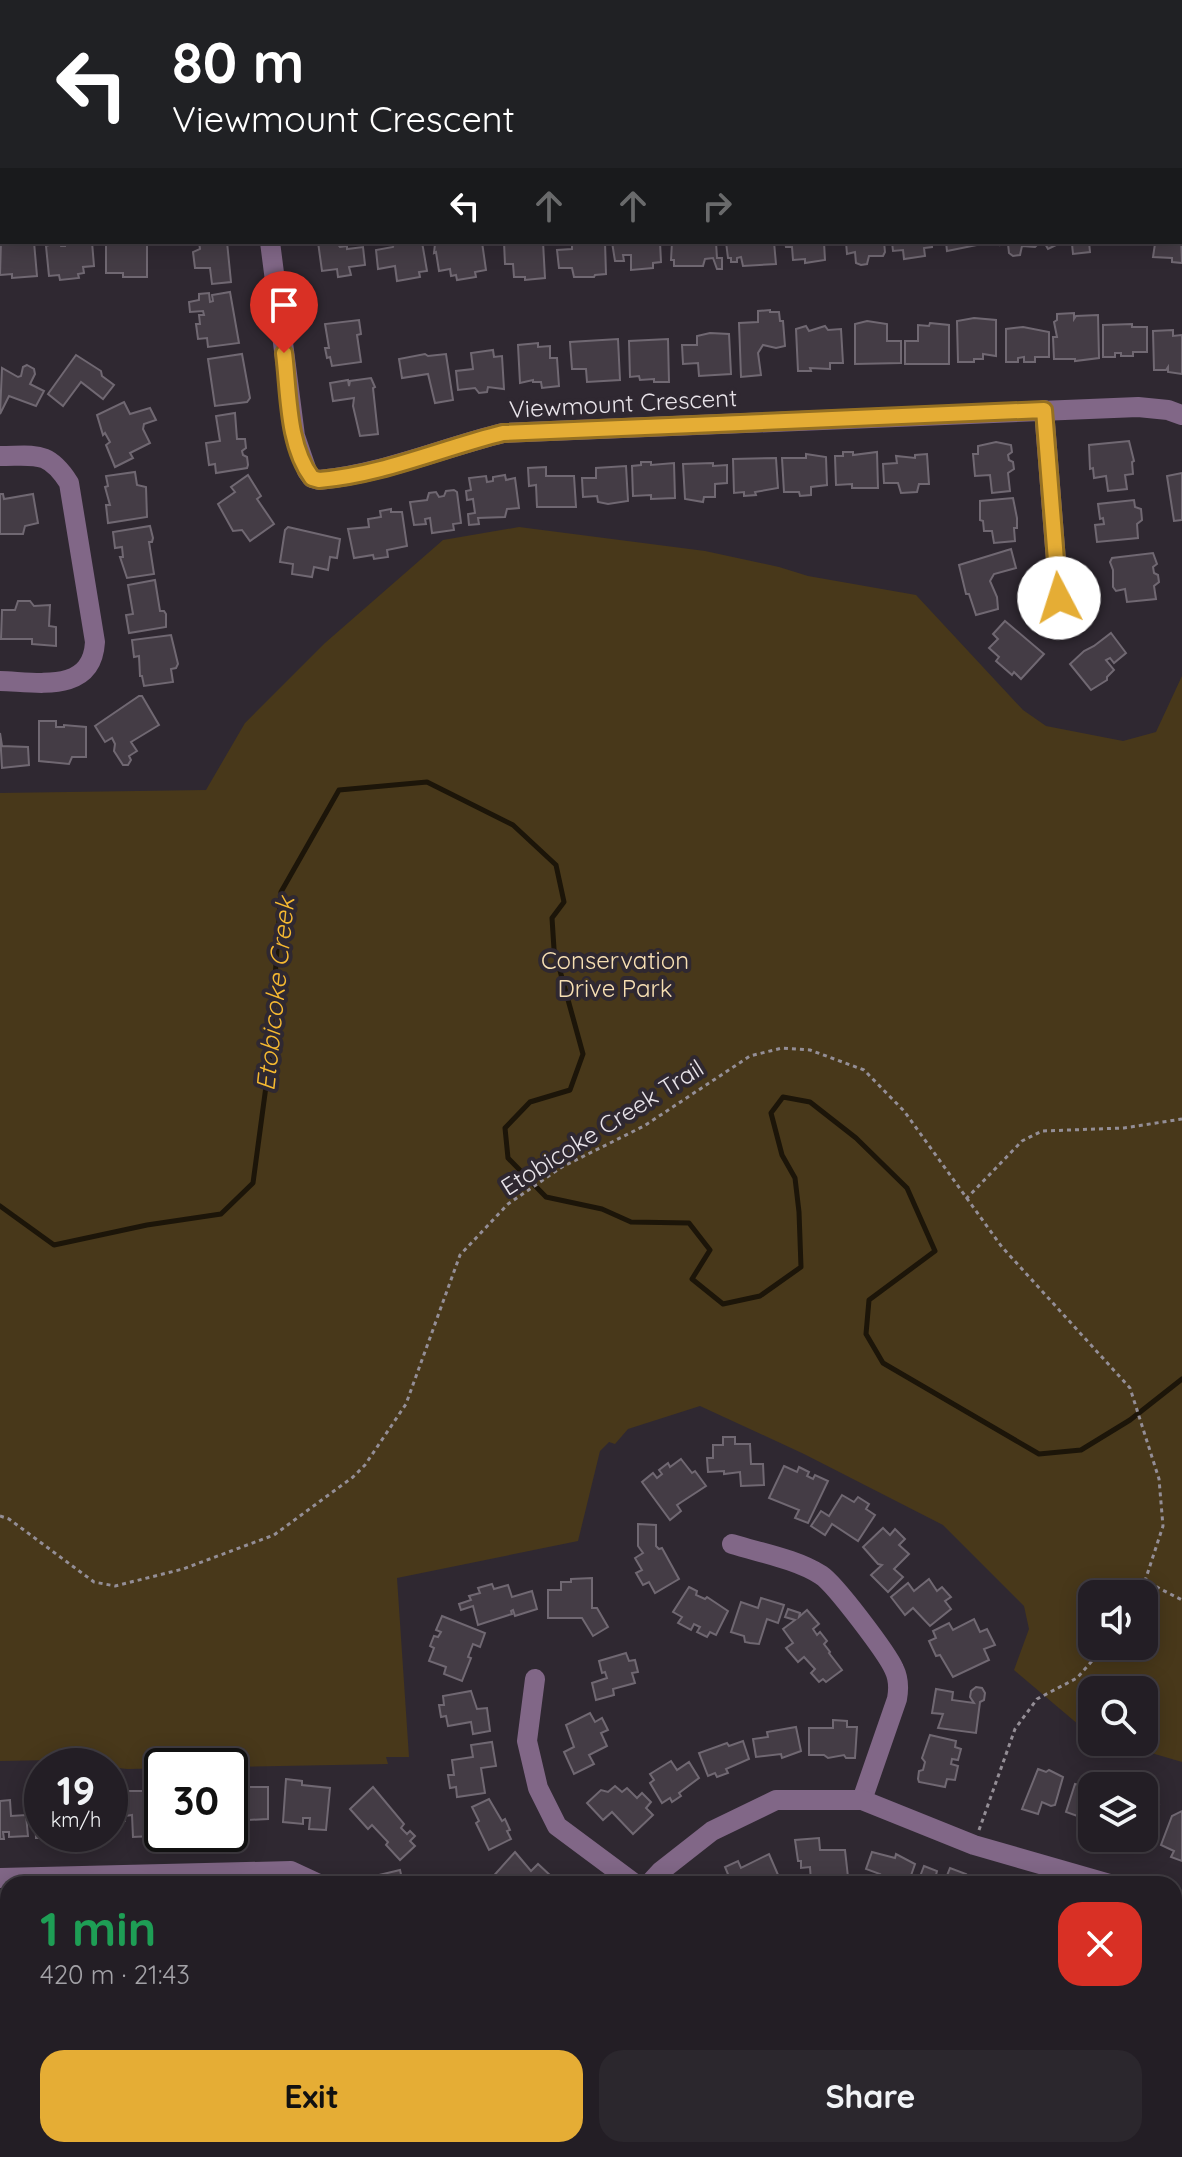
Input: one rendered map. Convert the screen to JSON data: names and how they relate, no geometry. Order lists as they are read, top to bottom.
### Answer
{
  "streets": {
    "street": ["Viewmount Crescent"],
    "path": ["Etobicoke Creek Trail"]
  },
  "water": ["Etobicoke Creek"],
  "parks": ["Conservation Drive Park"],
  "page": {
    "turn": ["80 m", "Viewmount Crescent"],
    "speed": "19 km/h",
    "limit": "30",
    "heading": ["1 min", "420 m · 21:43"],
    "buttons": ["Exit", "Share"]
  }
}
